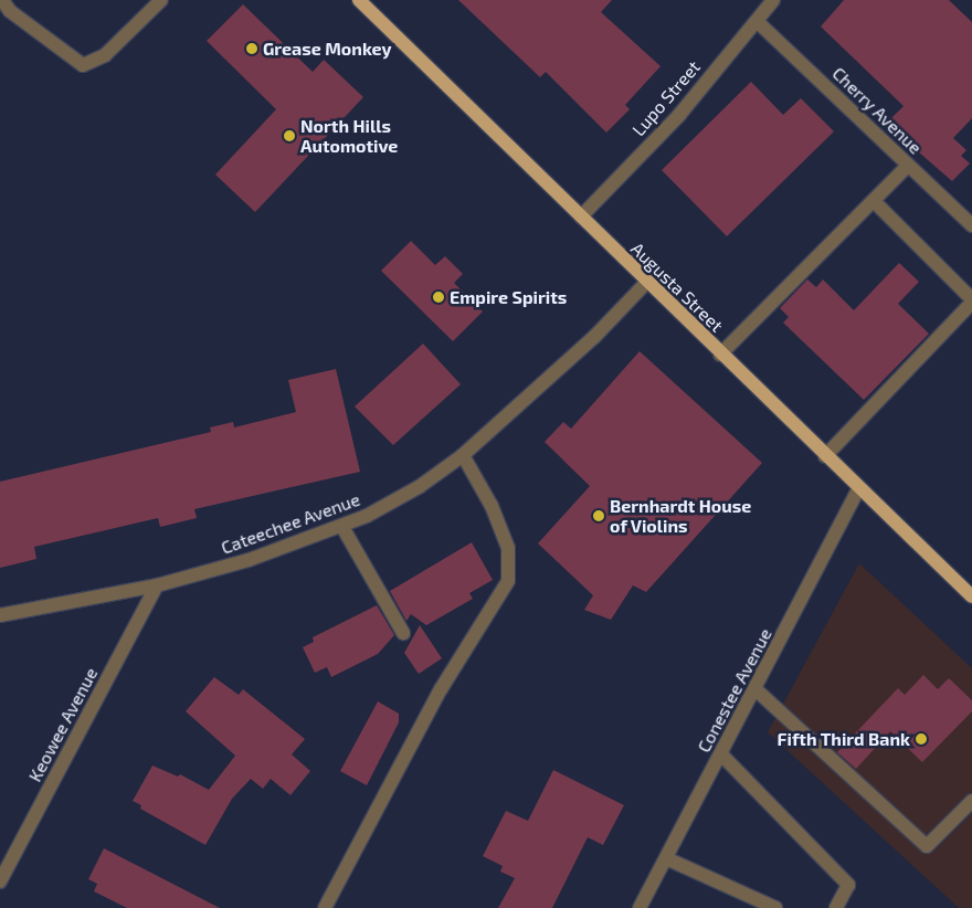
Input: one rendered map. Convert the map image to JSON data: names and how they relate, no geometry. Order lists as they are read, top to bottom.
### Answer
{
  "streets": {
    "main road": ["Augusta Street"],
    "street": [
      "Lupo Street",
      "Cherry Avenue",
      "Cateechee Avenue",
      "Conestee Avenue",
      "Keowee Avenue"
    ]
  },
  "crossings": [
    ["Lupo Street", "Cherry Avenue"],
    ["Lupo Street", "Augusta Street"],
    ["Augusta Street", "Cateechee Avenue"],
    ["Augusta Street", "Conestee Avenue"],
    ["Cateechee Avenue", "Keowee Avenue"]
  ],
  "places": [
    "Grease Monkey",
    "North Hills Automotive",
    "Empire Spirits",
    "Bernhardt House of Violins",
    "Fifth Third Bank"
  ]
}
